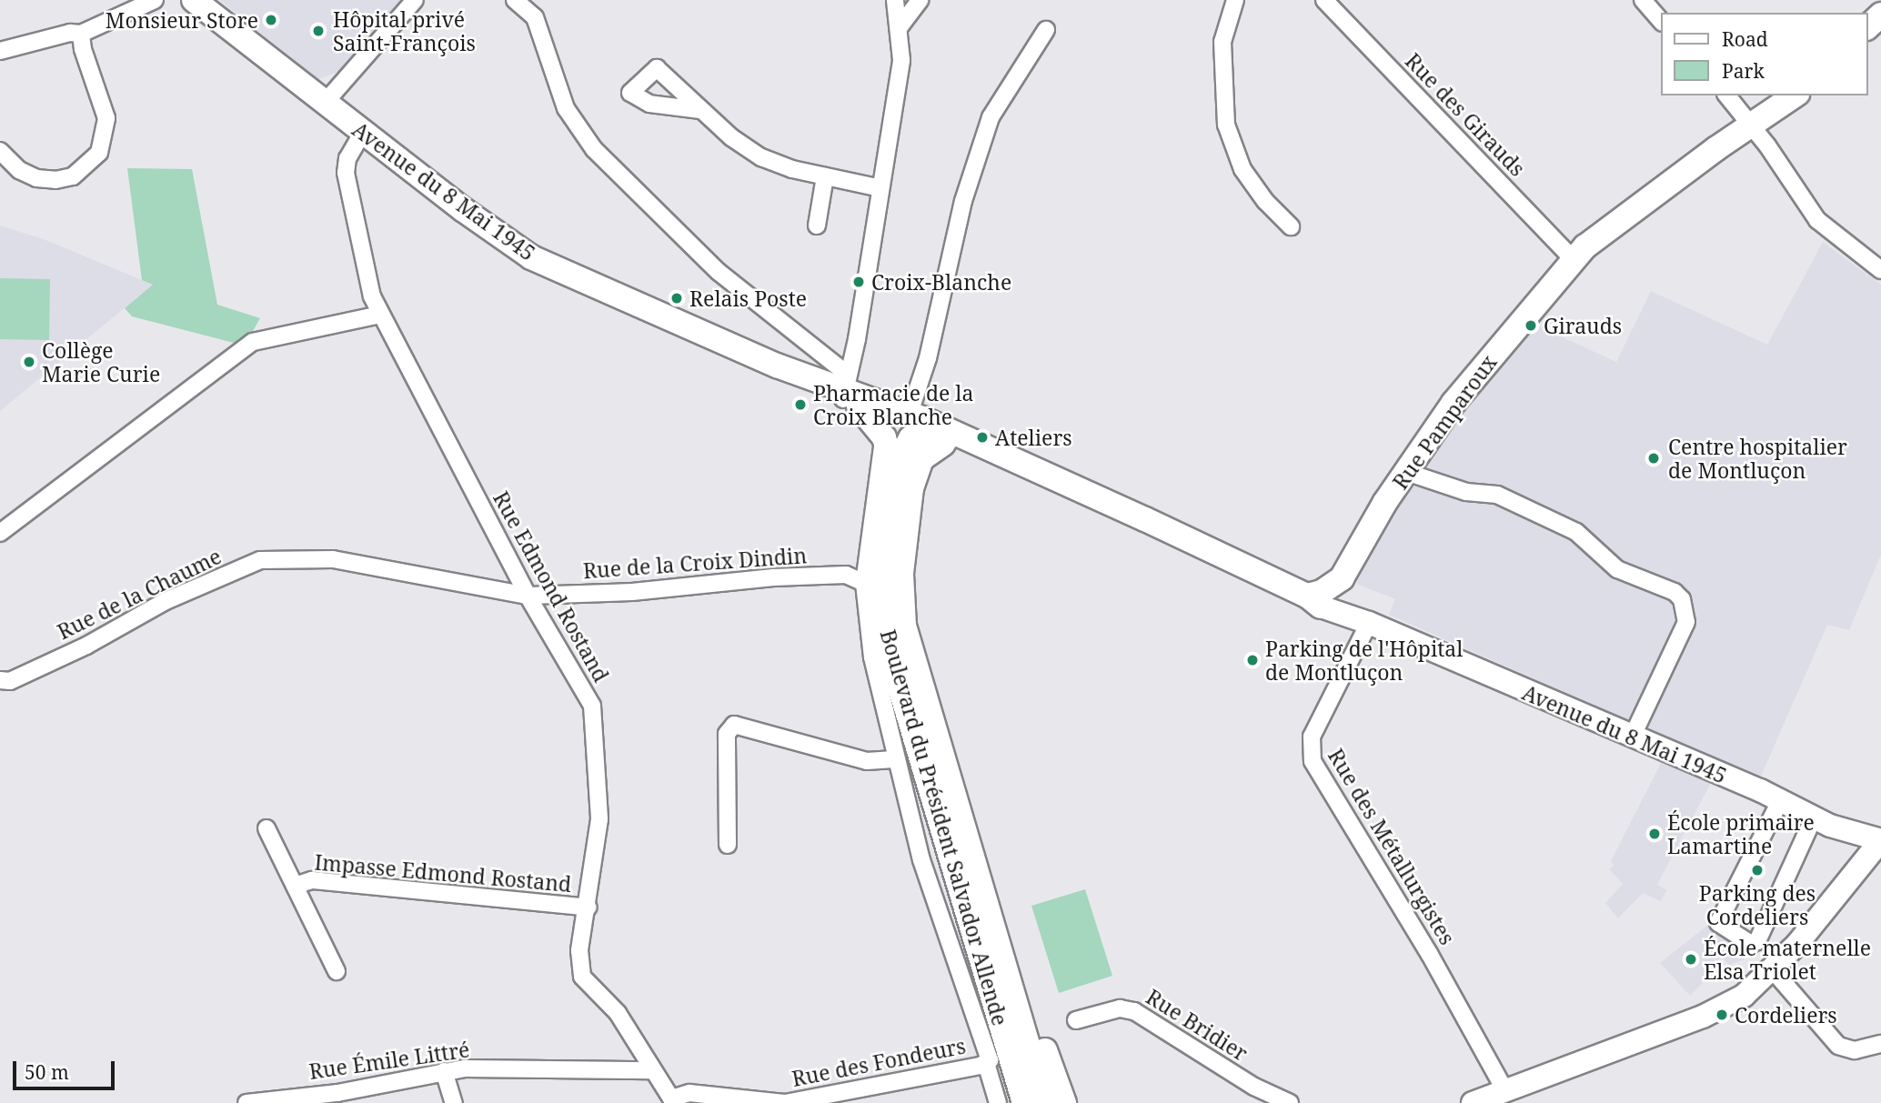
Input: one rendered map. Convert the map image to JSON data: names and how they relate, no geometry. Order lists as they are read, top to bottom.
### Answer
{
  "streets": {
    "main road": ["Avenue du 8 Mai 1945", "Rue Pamparoux", "Boulevard du Président Salvador Allende"],
    "street": [
      "Rue des Girauds",
      "Rue de la Croix Dindin",
      "Rue Edmond Rostand",
      "Rue de la Chaume",
      "Rue des Métallurgistes",
      "Impasse Edmond Rostand",
      "Rue Bridier",
      "Rue Émile Littré",
      "Rue des Fondeurs"
    ]
  },
  "crossings": [
    ["Rue des Girauds", "Rue Pamparoux"],
    ["Avenue du 8 Mai 1945", "Rue Pamparoux"],
    ["Avenue du 8 Mai 1945", "Rue Edmond Rostand"],
    ["Avenue du 8 Mai 1945", "Boulevard du Président Salvador Allende"],
    ["Avenue du 8 Mai 1945", "Rue des Métallurgistes"],
    ["Rue de la Croix Dindin", "Rue Edmond Rostand"],
    ["Rue de la Croix Dindin", "Rue de la Chaume"],
    ["Rue Edmond Rostand", "Rue de la Chaume"],
    ["Rue Edmond Rostand", "Impasse Edmond Rostand"],
    ["Rue Edmond Rostand", "Rue Émile Littré"],
    ["Rue Edmond Rostand", "Rue des Fondeurs"]
  ],
  "places": [
    "Monsieur Store",
    "Hôpital privé Saint-François",
    "Croix-Blanche",
    "Relais Poste",
    "Girauds",
    "Collège Marie Curie",
    "Pharmacie de la Croix Blanche",
    "Ateliers",
    "Centre hospitalier de Montluçon",
    "Parking de l'Hôpital de Montluçon",
    "École primaire Lamartine",
    "Parking des Cordeliers",
    "École maternelle Elsa Triolet",
    "Cordeliers"
  ],
  "legend": ["Road", "Park"],
  "scale_bar": "50 m"
}
